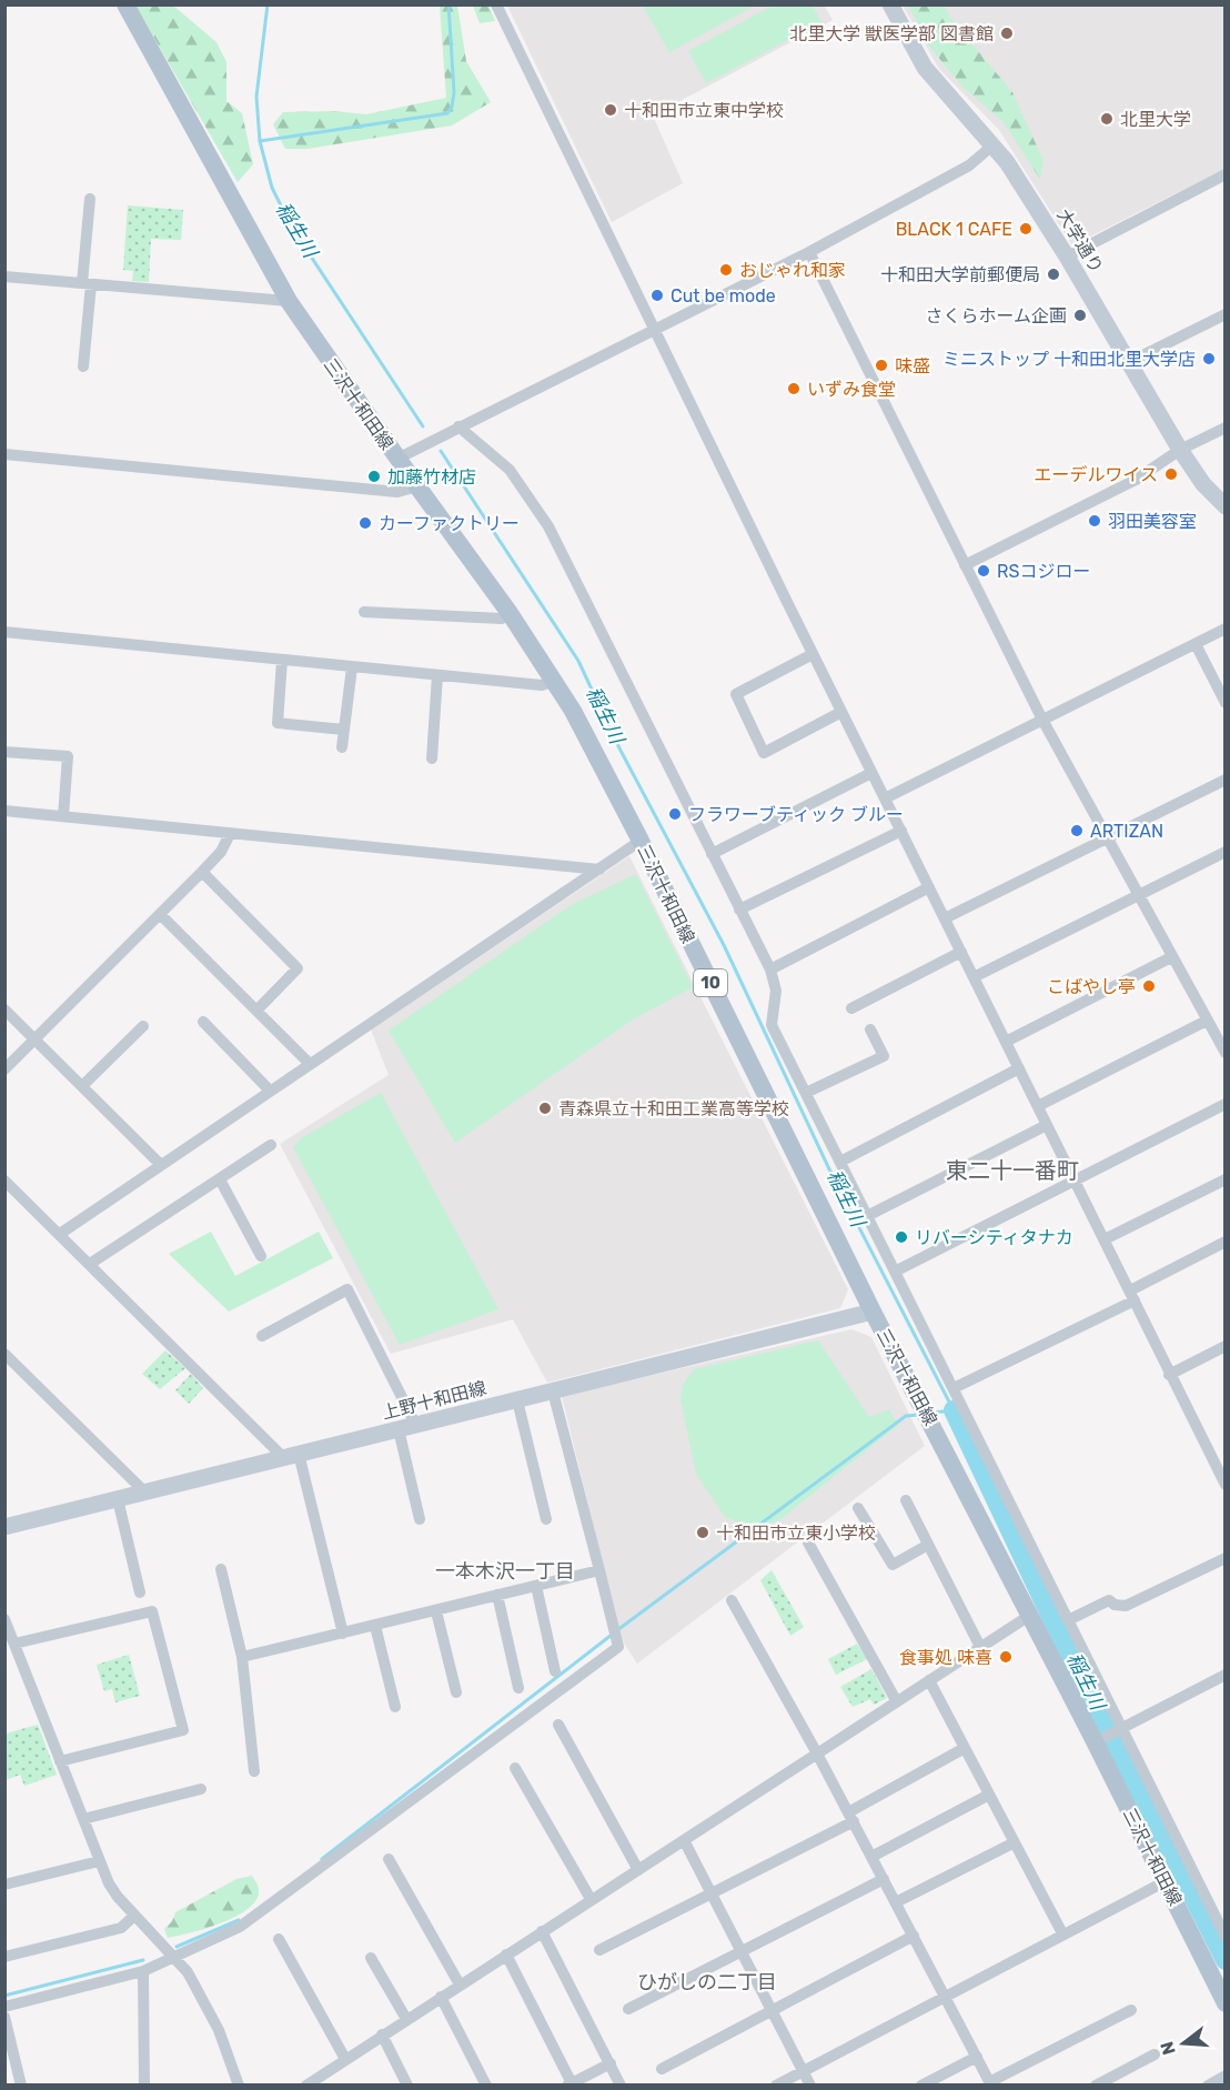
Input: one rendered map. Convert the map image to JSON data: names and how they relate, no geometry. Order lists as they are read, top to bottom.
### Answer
{
  "streets": {
    "main road": [
      "大学通り",
      "三沢十和田線",
      "10",
      "上野十和田線"
    ]
  },
  "crossings": [
    ["三沢十和田線", "上野十和田線"]
  ],
  "districts": ["東二十一番町", "一本木沢一丁目", "ひがしの二丁目"],
  "water": ["稲生川"],
  "places": [
    "北里大学 獣医学部 図書館",
    "十和田市立東中学校",
    "北里大学",
    "BLACK 1 CAFE",
    "おじゃれ和家",
    "十和田大学前郵便局",
    "Cut be mode",
    "さくらホーム企画",
    "ミニストップ 十和田北里大学店",
    "味盛",
    "いずみ食堂",
    "エーデルワイス",
    "加藤竹材店",
    "羽田美容室",
    "カーファクトリー",
    "RSコジロー",
    "フラワーブティック ブルー",
    "ARTIZAN",
    "こばやし亭",
    "青森県立十和田工業高等学校",
    "リバーシティタナカ",
    "十和田市立東小学校",
    "食事処 味喜"
  ],
  "north": "left"
}
